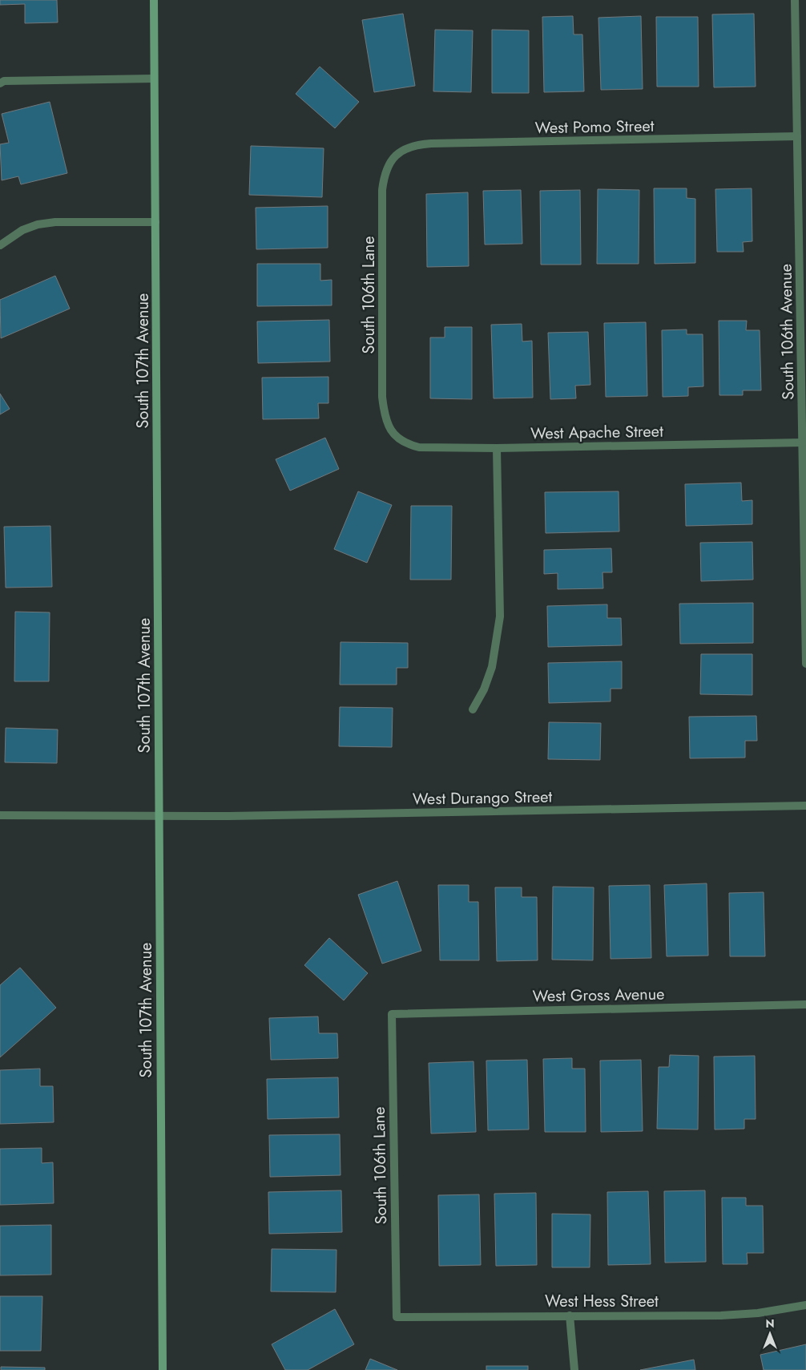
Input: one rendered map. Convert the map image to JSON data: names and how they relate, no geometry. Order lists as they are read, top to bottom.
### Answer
{
  "streets": {
    "main road": ["South 107th Avenue"],
    "street": [
      "West Pomo Street",
      "South 106th Lane",
      "South 106th Avenue",
      "West Apache Street",
      "West Durango Street",
      "West Gross Avenue",
      "West Hess Street"
    ]
  },
  "crossings": [
    ["West Pomo Street", "South 106th Lane"],
    ["West Pomo Street", "South 106th Avenue"],
    ["South 106th Lane", "West Apache Street"],
    ["South 106th Lane", "West Gross Avenue"],
    ["South 106th Lane", "West Hess Street"],
    ["South 106th Avenue", "West Apache Street"],
    ["South 107th Avenue", "West Durango Street"]
  ],
  "north": "top"
}
